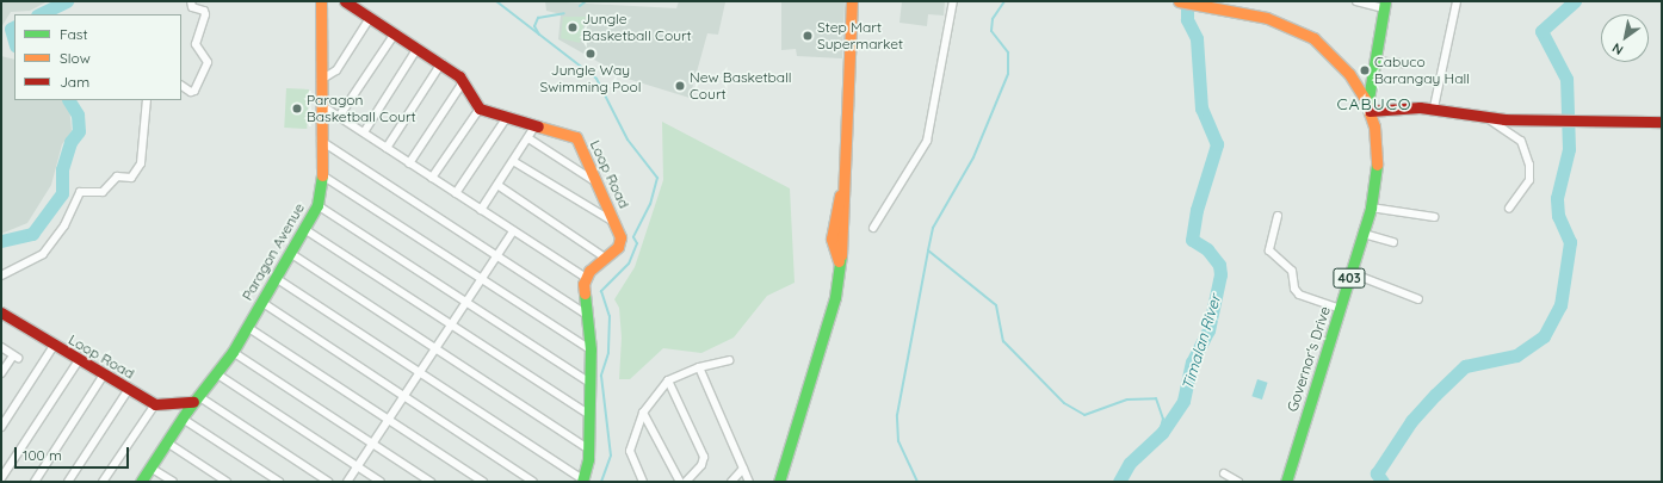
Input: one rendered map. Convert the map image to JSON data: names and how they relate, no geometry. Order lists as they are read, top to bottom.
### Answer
{
  "streets": {
    "street": [
      "Loop Road",
      "Paragon Avenue",
      "403",
      "Governor's Drive"
    ]
  },
  "districts": ["CABUCO"],
  "water": ["Timalan River"],
  "places": [
    "Jungle Basketball Court",
    "Step Mart Supermarket",
    "Jungle Way Swimming Pool",
    "Cabuco Barangay Hall",
    "New Basketball Court",
    "Paragon Basketball Court"
  ],
  "legend": ["Fast", "Slow", "Jam"],
  "scale_bar": "100 m",
  "north": "bottom left"
}
